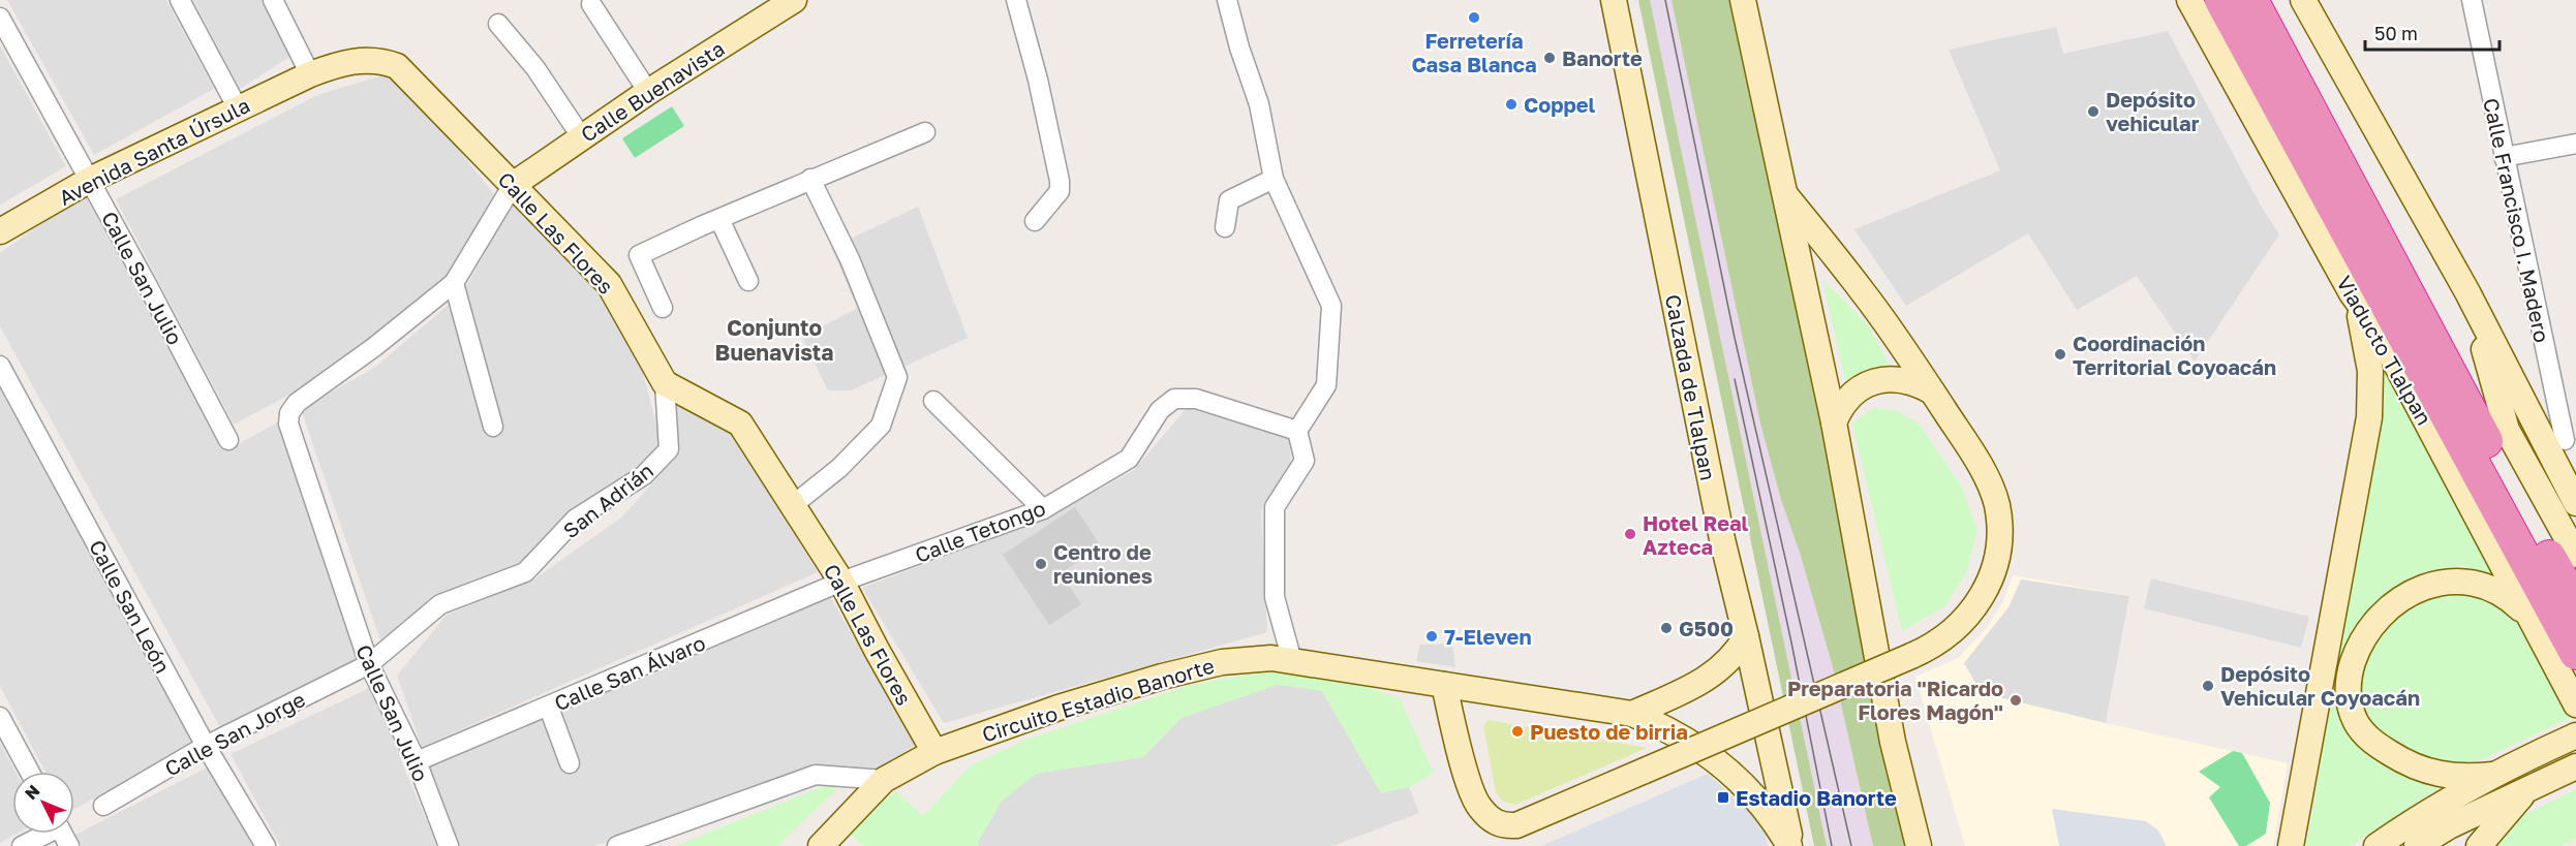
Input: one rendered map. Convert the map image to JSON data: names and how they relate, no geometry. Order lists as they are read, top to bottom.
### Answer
{
  "streets": {
    "highway": ["Viaducto Tlalpan"],
    "main road": [
      "Calle Buenavista",
      "Avenida Santa Úrsula",
      "Calle Las Flores",
      "Calzada de Tlalpan",
      "Circuito Estadio Banorte"
    ],
    "street": [
      "Calle Francisco I. Madero",
      "Calle San Julio",
      "San Adrián",
      "Calle Tetongo",
      "Calle San León",
      "Calle San Álvaro",
      "Calle San Jorge"
    ]
  },
  "crossings": [
    ["Calle Buenavista", "Calle Las Flores"],
    ["Avenida Santa Úrsula", "Calle Las Flores"],
    ["Avenida Santa Úrsula", "Calle San Julio"],
    ["Calle Las Flores", "San Adrián"],
    ["Calle Las Flores", "Calle Tetongo"],
    ["Calle Las Flores", "Calle San Álvaro"],
    ["Calle Las Flores", "Circuito Estadio Banorte"],
    ["Calle San Julio", "San Adrián"],
    ["Calle San Julio", "Calle San Álvaro"],
    ["Calle San Julio", "Calle San Jorge"],
    ["Calzada de Tlalpan", "Circuito Estadio Banorte"],
    ["San Adrián", "Calle San Jorge"],
    ["Calle Tetongo", "Calle San Álvaro"],
    ["Calle San León", "Calle San Jorge"]
  ],
  "districts": ["Conjunto Buenavista"],
  "places": {
    "other": [
      "Ferretería Casa Blanca",
      "Banorte",
      "Coppel",
      "Depósito vehicular",
      "Coordinación Territorial Coyoacán",
      "Hotel Real Azteca",
      "Centro de reuniones",
      "G500",
      "7-Eleven",
      "Depósito Vehicular Coyoacán",
      "Preparatoria \"Ricardo Flores Magón\"",
      "Puesto de birria"
    ],
    "transit": ["Estadio Banorte"]
  },
  "scale_bar": "50 m",
  "north": "top left"
}
